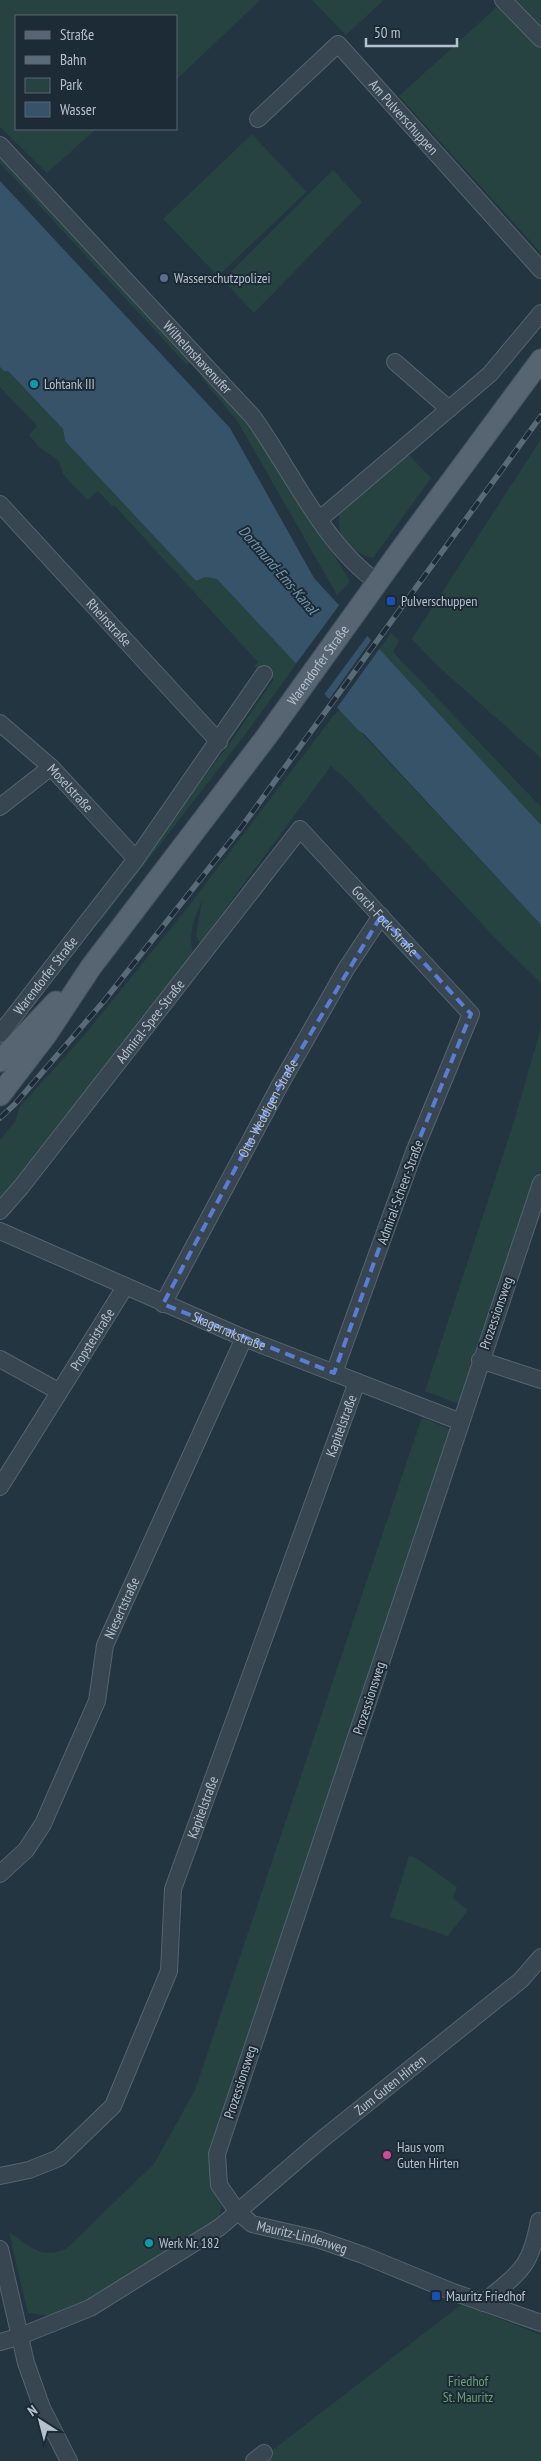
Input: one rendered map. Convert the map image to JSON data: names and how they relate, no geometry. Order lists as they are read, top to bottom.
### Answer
{
  "streets": {
    "main road": ["Warendorfer Straße"],
    "street": [
      "Am Pulverschuppen",
      "Wilhelmshavenufer",
      "Rheinstraße",
      "Moselstraße",
      "Gorch-Fock-Straße",
      "Admiral-Spee-Straße",
      "Otto-Weddigen-Straße",
      "Admiral-Scheer-Straße",
      "Prozessionsweg",
      "Skagerrakstraße",
      "Propsteistraße",
      "Kapitelstraße",
      "Niesertstraße",
      "Zum Guten Hirten",
      "Mauritz-Lindenweg"
    ]
  },
  "crossings": [
    ["Wilhelmshavenufer", "Warendorfer Straße"],
    ["Rheinstraße", "Warendorfer Straße"],
    ["Warendorfer Straße", "Moselstraße"],
    ["Gorch-Fock-Straße", "Admiral-Spee-Straße"],
    ["Gorch-Fock-Straße", "Otto-Weddigen-Straße"],
    ["Gorch-Fock-Straße", "Admiral-Scheer-Straße"],
    ["Otto-Weddigen-Straße", "Skagerrakstraße"],
    ["Admiral-Scheer-Straße", "Skagerrakstraße"],
    ["Prozessionsweg", "Skagerrakstraße"],
    ["Prozessionsweg", "Zum Guten Hirten"],
    ["Prozessionsweg", "Mauritz-Lindenweg"],
    ["Skagerrakstraße", "Propsteistraße"],
    ["Skagerrakstraße", "Kapitelstraße"],
    ["Skagerrakstraße", "Niesertstraße"],
    ["Zum Guten Hirten", "Mauritz-Lindenweg"]
  ],
  "water": ["Dortmund-Ems-Kanal"],
  "parks": ["Friedhof St. Mauritz"],
  "places": {
    "other": [
      "Wasserschutzpolizei",
      "Lohtank III",
      "Haus vom Guten Hirten",
      "Werk Nr. 182"
    ],
    "transit": ["Pulverschuppen", "Mauritz Friedhof"]
  },
  "legend": [
    "Straße",
    "Bahn",
    "Park",
    "Wasser"
  ],
  "scale_bar": "50 m",
  "north": "top left"
}
